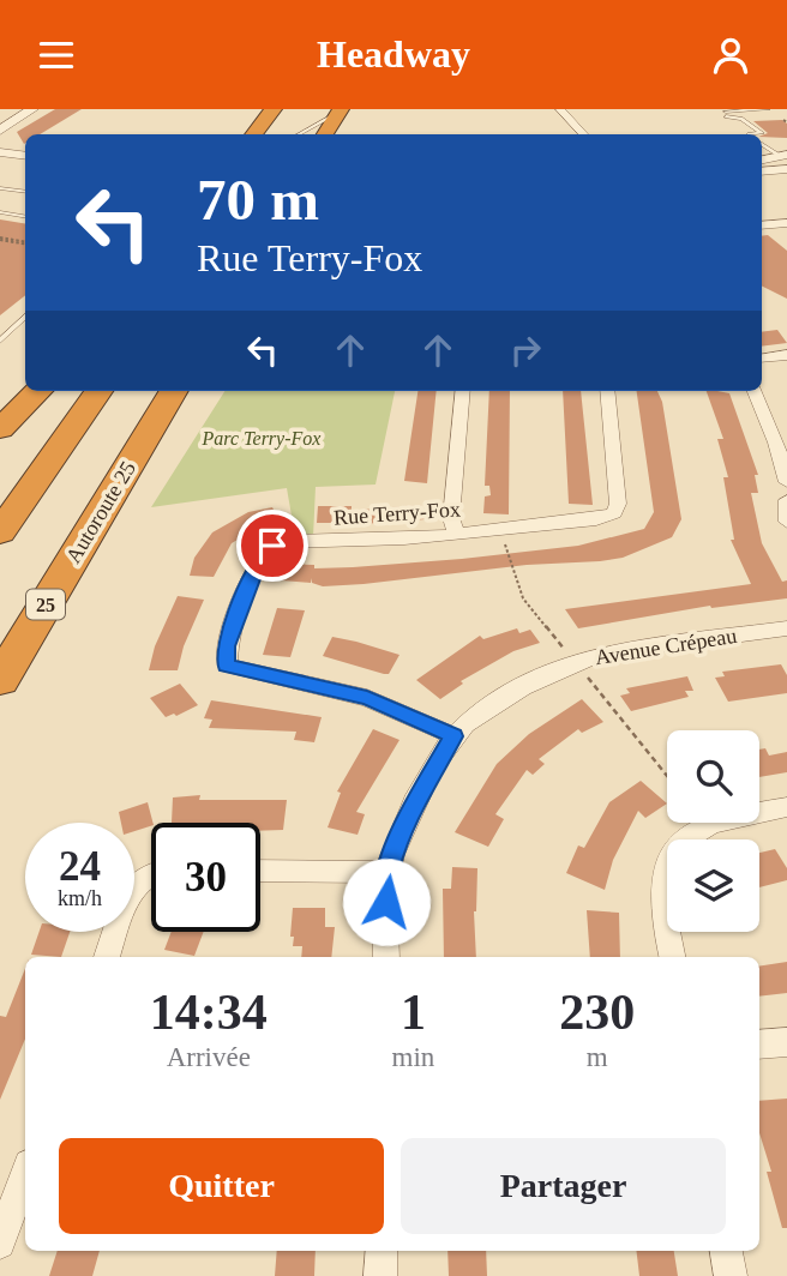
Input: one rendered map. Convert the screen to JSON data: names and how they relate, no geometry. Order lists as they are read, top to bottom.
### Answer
{
  "streets": {
    "highway": ["Autoroute 25", "25"],
    "street": ["Rue Terry-Fox", "Avenue Crépeau"]
  },
  "crossings": [
    ["Rue Terry-Fox", "Avenue Crépeau"]
  ],
  "parks": ["Parc Terry-Fox"],
  "page": {
    "header": "Headway",
    "turn": ["70 m", "Rue Terry-Fox"],
    "speed": "24 km/h",
    "limit": "30",
    "eta": [
      "14:34",
      "Arrivée",
      "1",
      "min",
      "230",
      "m"
    ],
    "buttons": ["Quitter", "Partager"]
  }
}
